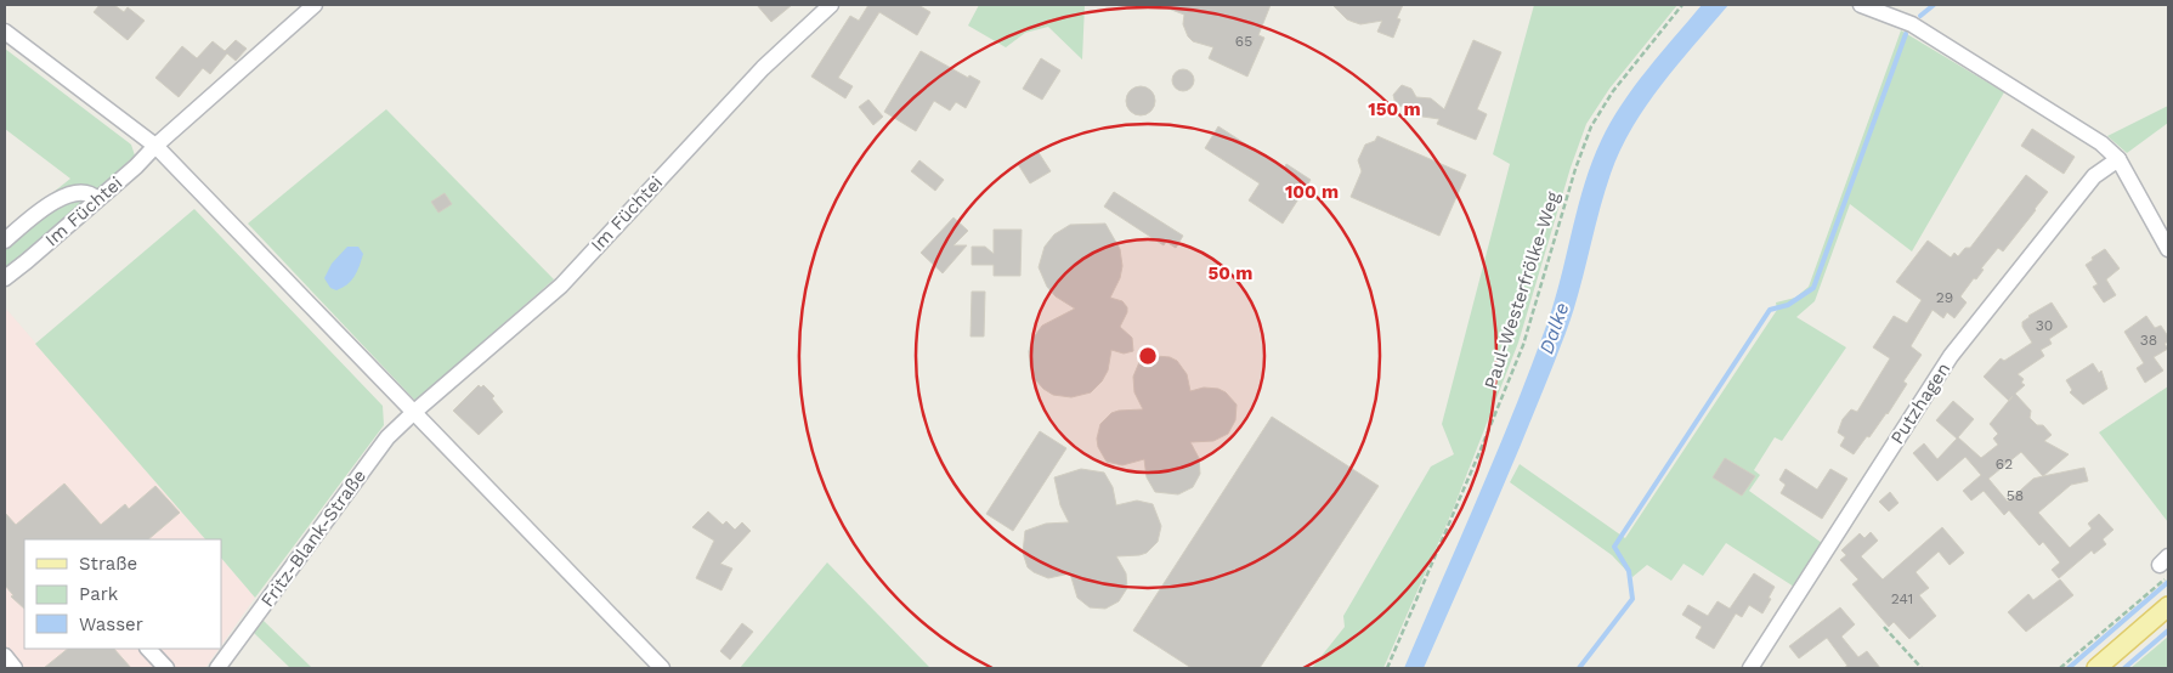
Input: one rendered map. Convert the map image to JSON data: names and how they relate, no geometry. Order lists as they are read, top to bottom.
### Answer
{
  "streets": {
    "street": ["Im Füchtei", "Putzhagen", "Fritz-Blank-Straße"],
    "path": ["Paul-Westerfrölke-Weg"]
  },
  "crossings": [
    ["Im Füchtei", "Fritz-Blank-Straße"]
  ],
  "water": ["Dalke"],
  "house_numbers": [
    "65",
    "29",
    "30",
    "38",
    "62",
    "58",
    "241"
  ],
  "legend": ["Straße", "Park", "Wasser"],
  "rings": ["150 m", "100 m", "50 m"]
}
